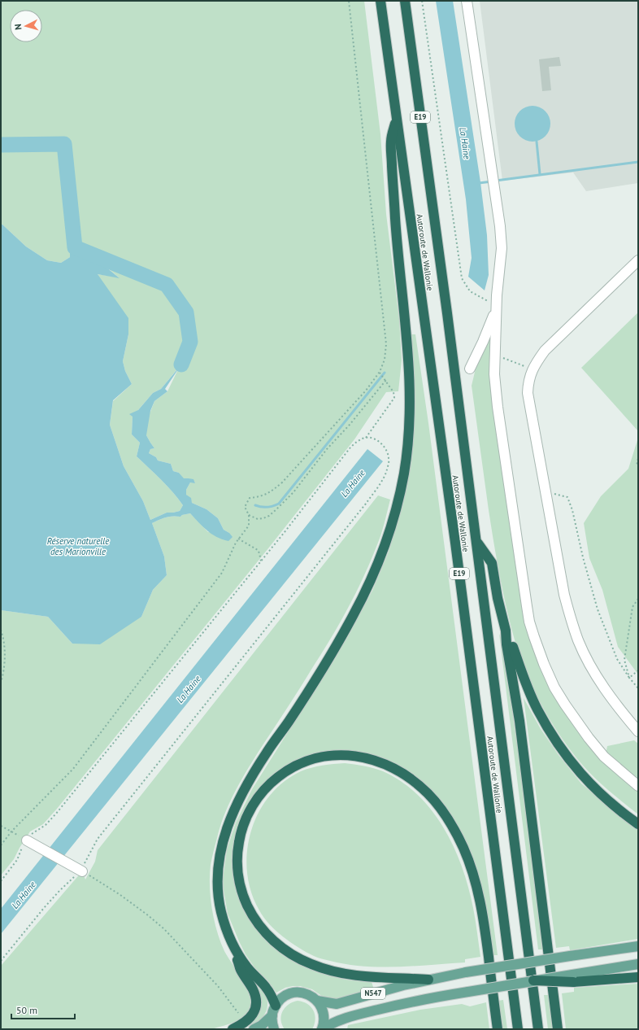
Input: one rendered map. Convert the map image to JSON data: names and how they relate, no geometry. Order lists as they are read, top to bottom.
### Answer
{
  "streets": {
    "highway": ["E19", "Autoroute de Wallonie"],
    "main road": ["N547"]
  },
  "water": ["La Haine", "Réserve naturelle des Marionville"],
  "scale_bar": "50 m",
  "north": "left"
}
